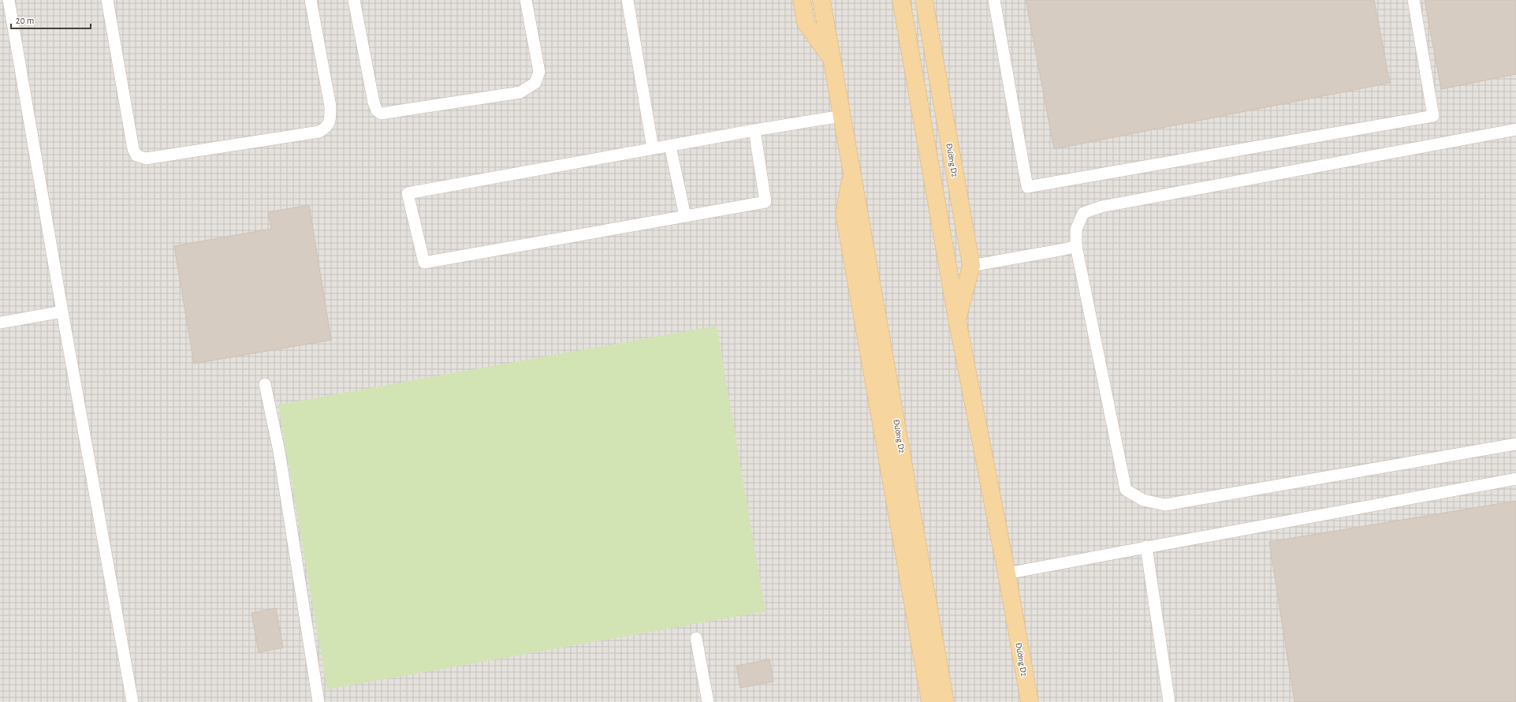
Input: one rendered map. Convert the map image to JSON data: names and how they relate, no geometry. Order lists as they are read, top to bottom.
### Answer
{
  "streets": {
    "main road": ["Đường D2"]
  },
  "scale_bar": "20 m"
}
